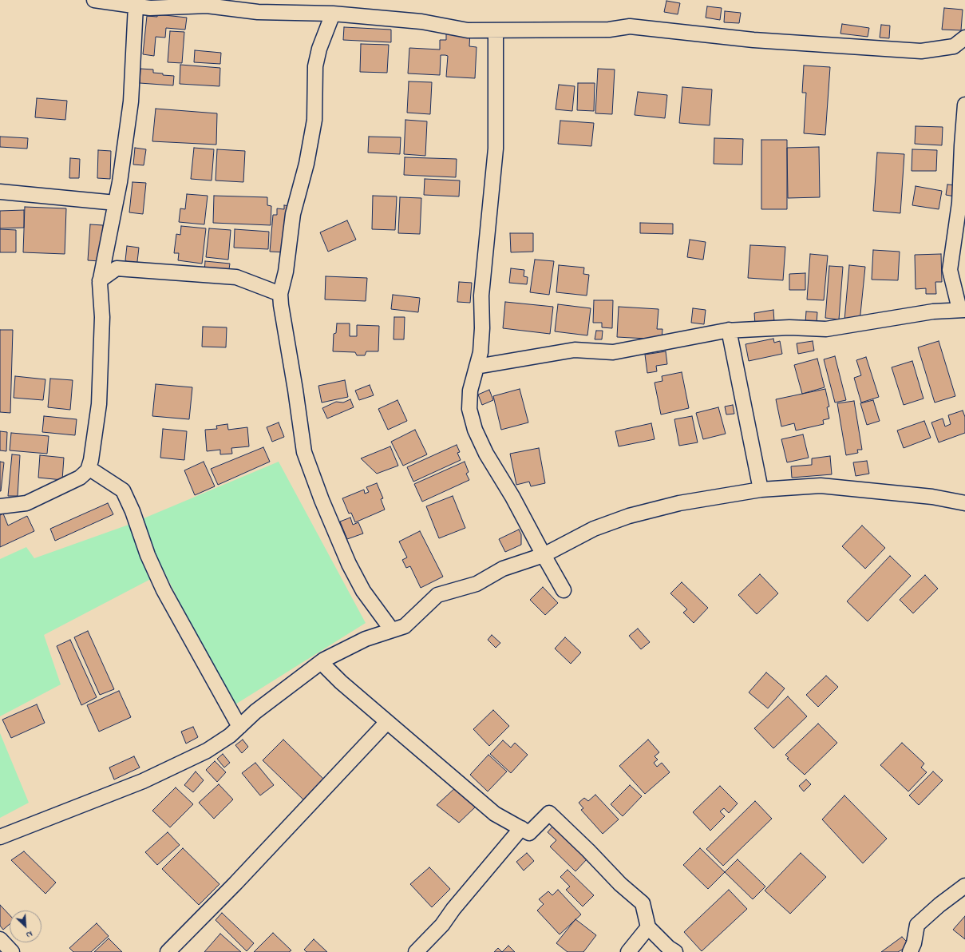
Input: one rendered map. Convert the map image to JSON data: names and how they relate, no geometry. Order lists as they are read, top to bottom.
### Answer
{
  "north": "bottom right"
}
